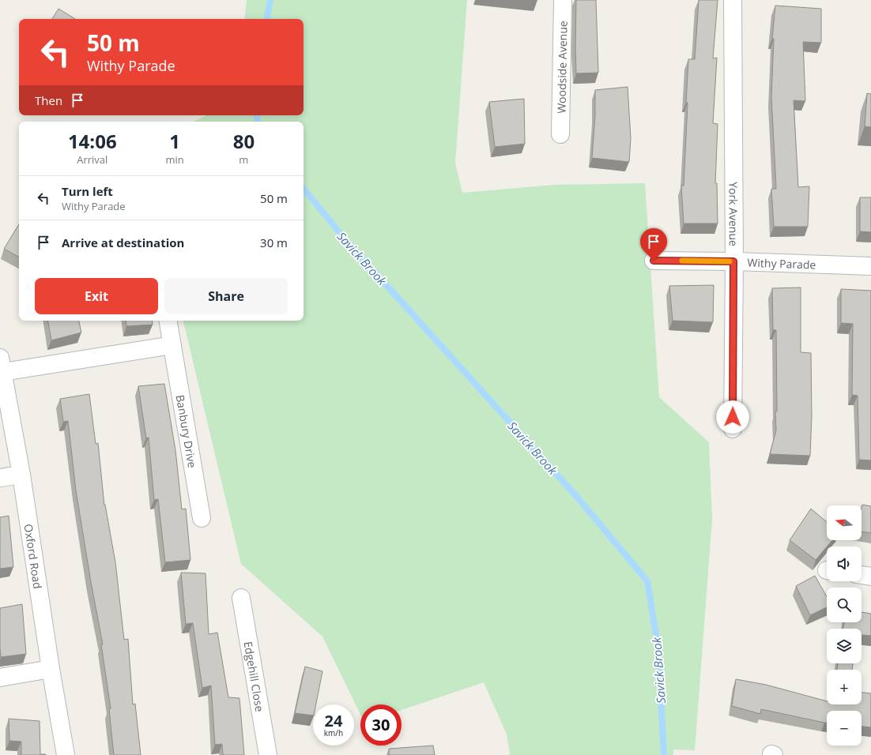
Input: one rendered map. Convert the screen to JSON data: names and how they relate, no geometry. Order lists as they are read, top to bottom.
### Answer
{
  "streets": {
    "street": [
      "Woodside Avenue",
      "York Avenue",
      "Withy Parade",
      "Banbury Drive",
      "Oxford Road",
      "Edgehill Close"
    ]
  },
  "crossings": [
    ["York Avenue", "Withy Parade"]
  ],
  "water": ["Savick Brook"],
  "north": "left",
  "page": {
    "turn": ["50 m", "Withy Parade"],
    "then": "Then",
    "eta": [
      "14:06",
      "Arrival",
      "1",
      "min",
      "80",
      "m"
    ],
    "list": [
      {
        "name": "Turn left",
        "note": "Withy Parade",
        "value": "50 m"
      },
      {
        "name": "Arrive at destination",
        "value": "30 m"
      }
    ],
    "buttons": ["Exit", "Share"],
    "map_buttons": ["+", "−"],
    "speed": "24 km/h",
    "limit": "30"
  }
}
